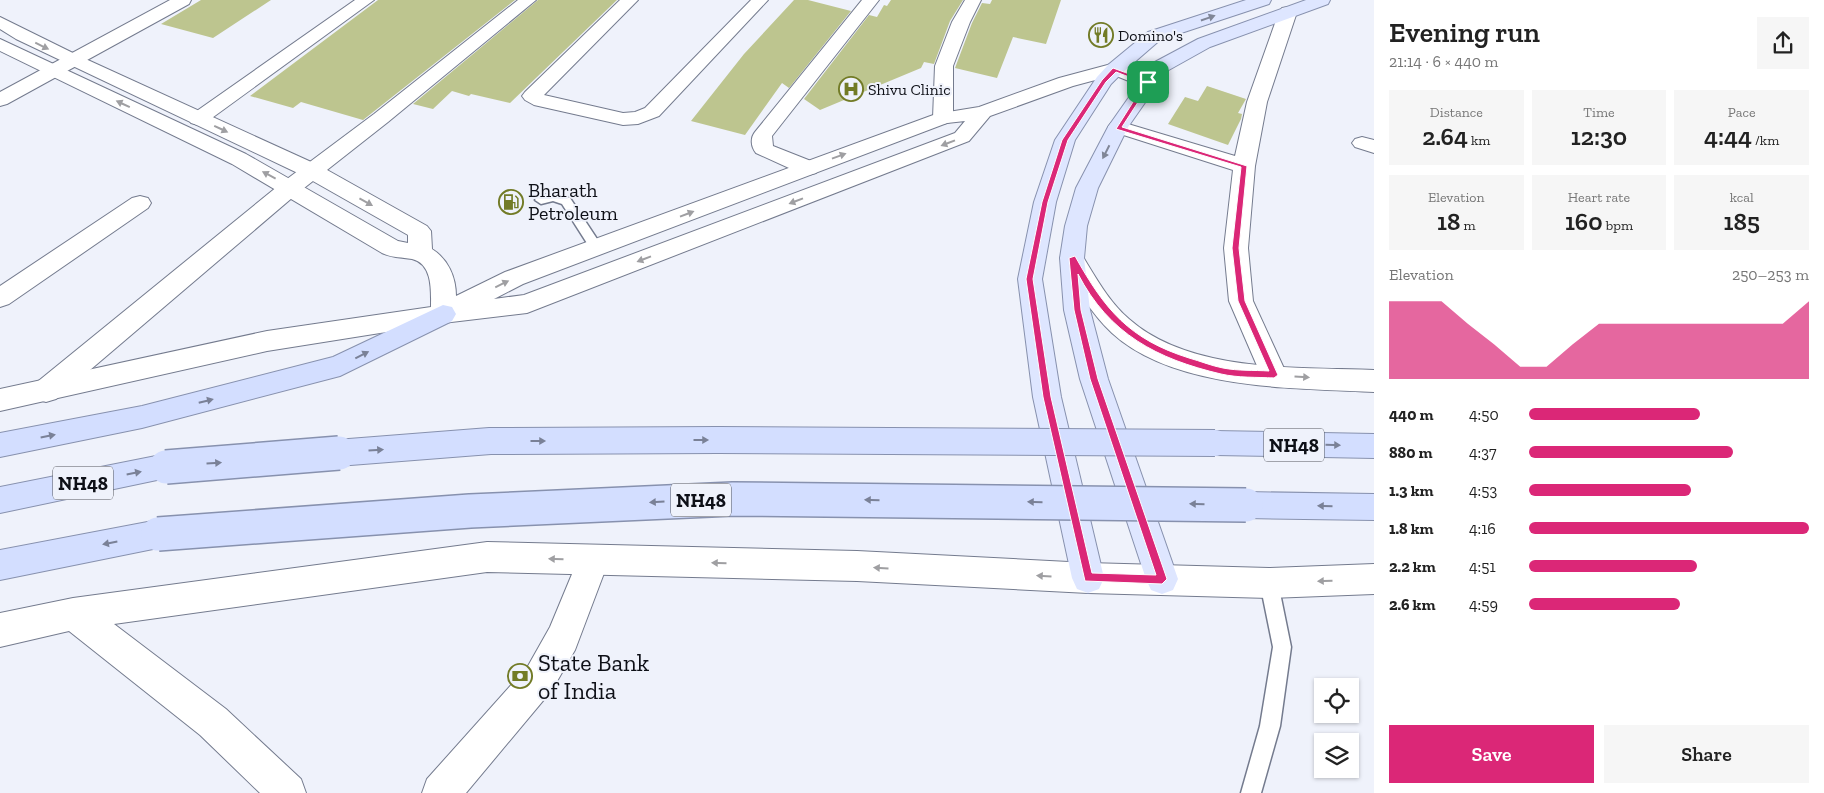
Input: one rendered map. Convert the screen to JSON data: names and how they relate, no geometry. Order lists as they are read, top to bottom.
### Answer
{
  "streets": {
    "highway": ["NH48"]
  },
  "places": {
    "restaurant": ["Domino's"],
    "hospital": ["Shivu Clinic"],
    "fuel station": ["Bharath Petroleum"],
    "bank": ["State Bank of India"]
  },
  "page": {
    "heading": ["Evening run", "21:14 · 6 × 440 m"],
    "stats": [
      ["Distance", "2.64 km"],
      ["Time", "12:30"],
      ["Pace", "4:44 /km"],
      ["Elevation", "18 m"],
      ["Heart rate", "160 bpm"],
      ["kcal", "185"]
    ],
    "chart": ["Elevation", "250–253 m"],
    "list": [
      {
        "name": "440 m",
        "note": "4:50"
      },
      {
        "name": "880 m",
        "note": "4:37"
      },
      {
        "name": "1.3 km",
        "note": "4:53"
      },
      {
        "name": "1.8 km",
        "note": "4:16"
      },
      {
        "name": "2.2 km",
        "note": "4:51"
      },
      {
        "name": "2.6 km",
        "note": "4:59"
      }
    ],
    "buttons": ["Save", "Share"]
  }
}
